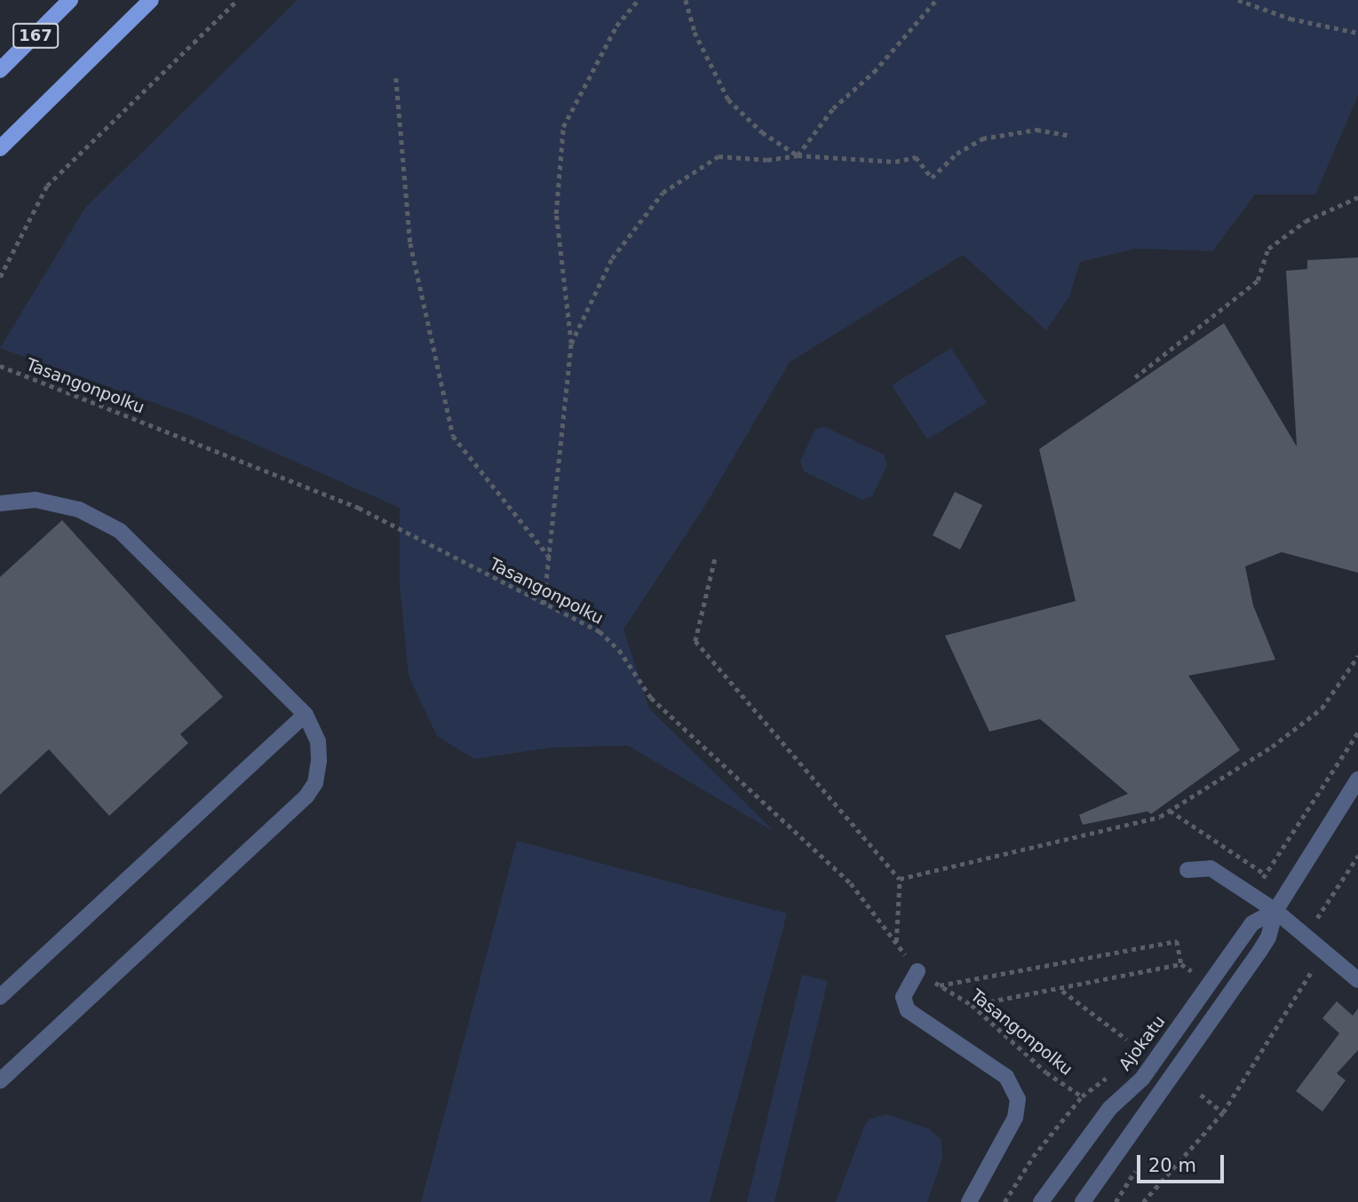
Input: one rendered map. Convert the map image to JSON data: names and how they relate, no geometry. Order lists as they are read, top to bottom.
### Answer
{
  "streets": {
    "main road": ["167"],
    "street": ["Ajokatu"],
    "path": ["Tasangonpolku"]
  },
  "scale_bar": "20 m"
}
